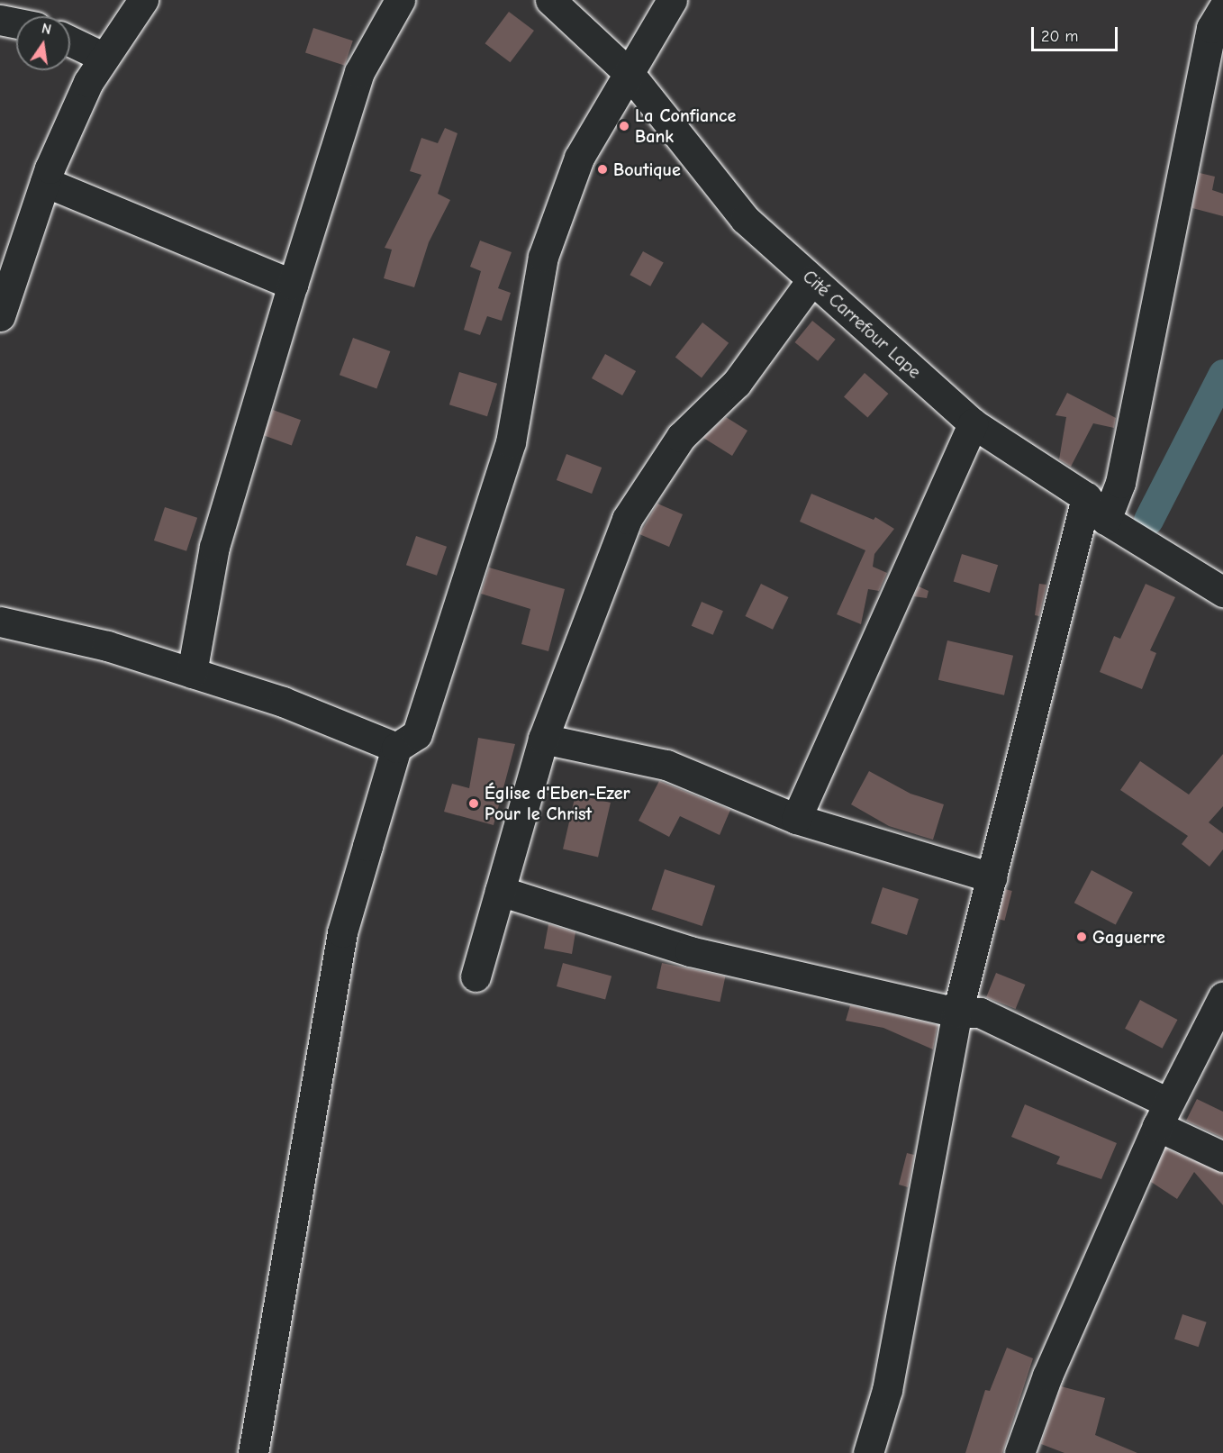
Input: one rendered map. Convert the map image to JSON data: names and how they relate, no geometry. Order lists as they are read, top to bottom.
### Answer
{
  "streets": {
    "street": ["Cité Carrefour Lape"]
  },
  "places": [
    "La Confiance Bank",
    "Boutique",
    "Église d'Eben-Ezer Pour le Christ",
    "Gaguerre"
  ],
  "scale_bar": "20 m",
  "north": "top"
}
